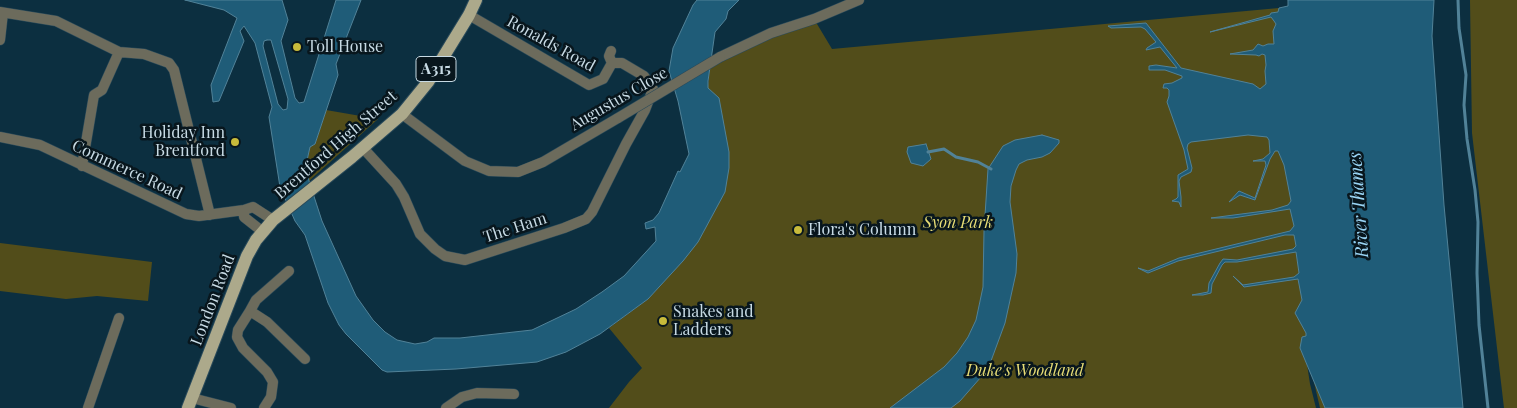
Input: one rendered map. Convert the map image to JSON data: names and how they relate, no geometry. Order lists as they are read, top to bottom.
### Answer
{
  "streets": {
    "main road": ["A315", "Brentford High Street", "London Road"],
    "street": [
      "Ronalds Road",
      "Augustus Close",
      "Commerce Road",
      "The Ham"
    ]
  },
  "crossings": [
    ["Ronalds Road", "Brentford High Street"],
    ["Ronalds Road", "The Ham"],
    ["Augustus Close", "Brentford High Street"],
    ["Brentford High Street", "Commerce Road"],
    ["Brentford High Street", "The Ham"],
    ["Brentford High Street", "London Road"],
    ["Commerce Road", "London Road"]
  ],
  "water": ["River Thames"],
  "parks": ["Syon Park", "Duke's Woodland"],
  "places": [
    "Toll House",
    "Holiday Inn Brentford",
    "Flora's Column",
    "Snakes and Ladders"
  ]
}
